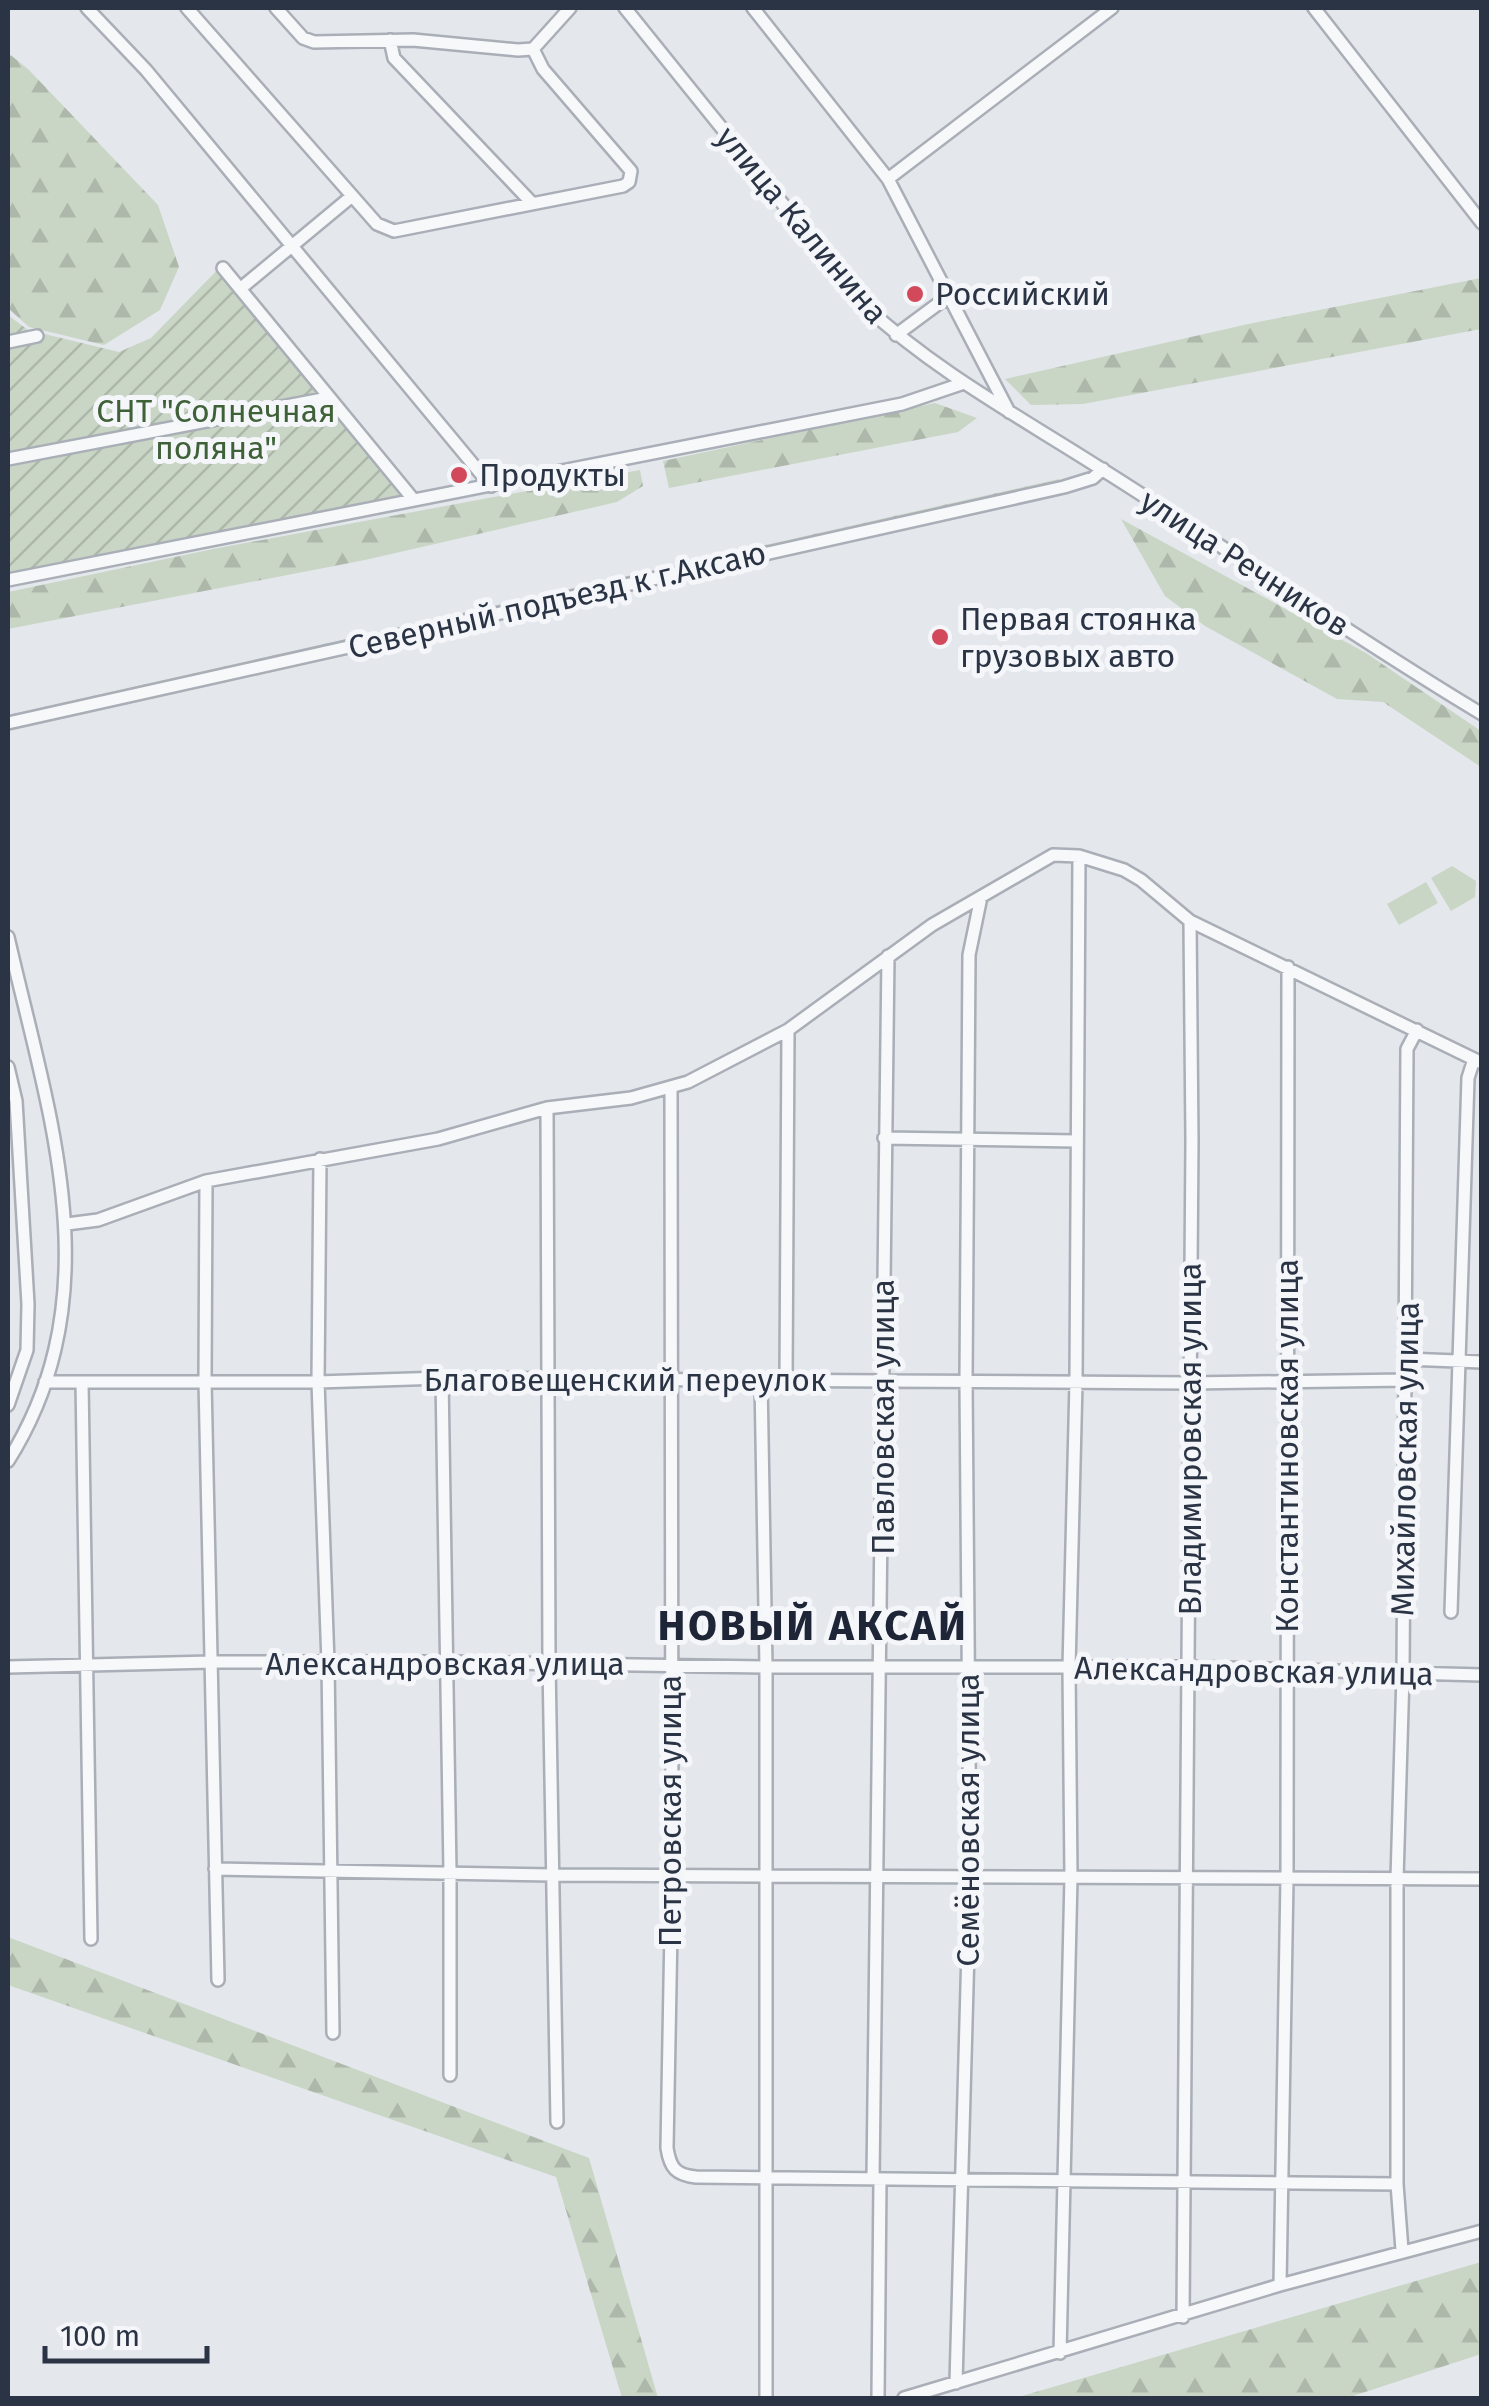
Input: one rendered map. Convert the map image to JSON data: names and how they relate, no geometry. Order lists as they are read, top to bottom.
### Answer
{
  "streets": {
    "street": [
      "улица Калинина",
      "улица Речников",
      "Северный подъезд к г.Аксаю",
      "Благовещенский переулок",
      "Павловская улица",
      "Владимировская улица",
      "Константиновская улица",
      "Михайловская улица",
      "Александровская улица",
      "Петровская улица",
      "Семёновская улица"
    ]
  },
  "crossings": [
    ["улица Калинина", "улица Речников"],
    ["улица Речников", "Северный подъезд к г.Аксаю"],
    ["Благовещенский переулок", "Павловская улица"],
    ["Благовещенский переулок", "Владимировская улица"],
    ["Благовещенский переулок", "Константиновская улица"],
    ["Благовещенский переулок", "Михайловская улица"],
    ["Благовещенский переулок", "Петровская улица"],
    ["Благовещенский переулок", "Семёновская улица"],
    ["Павловская улица", "Александровская улица"],
    ["Владимировская улица", "Александровская улица"],
    ["Константиновская улица", "Александровская улица"],
    ["Михайловская улица", "Александровская улица"],
    ["Александровская улица", "Петровская улица"],
    ["Александровская улица", "Семёновская улица"]
  ],
  "districts": ["НОВЫЙ АКСАЙ"],
  "parks": ["СНТ \"Солнечная поляна\""],
  "places": ["Российский", "Продукты", "Первая стоянка грузовых авто"],
  "scale_bar": "100 m"
}
